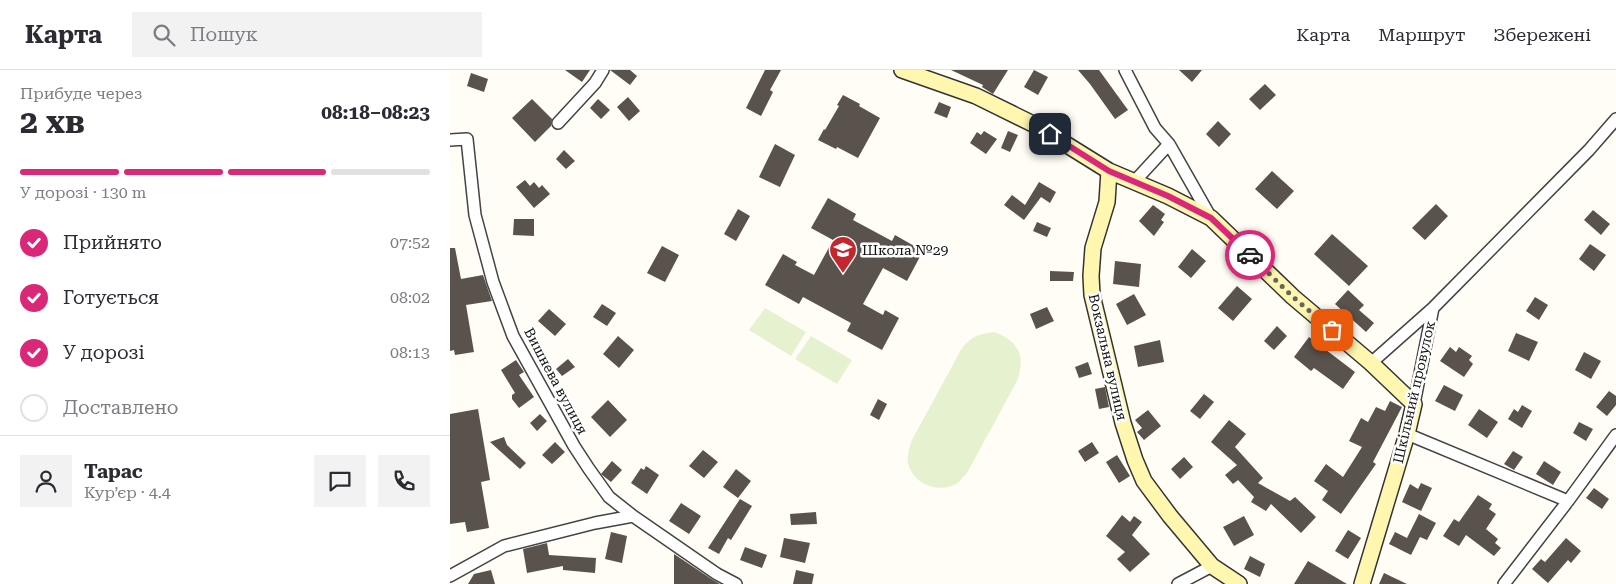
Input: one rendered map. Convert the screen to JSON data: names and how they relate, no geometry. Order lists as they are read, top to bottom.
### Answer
{
  "streets": {
    "street": ["Вокзальна вулиця", "Вишнева вулиця", "Шкільний провулок"]
  },
  "places": {
    "school or university": ["Школа №29"]
  },
  "page": {
    "header": "Карта",
    "search": "Пошук",
    "nav": ["Карта", "Маршрут", "Збережені"],
    "heading": ["2 хв", "Прибуде через", "08:18–08:23"],
    "panel": ["Тарас", "Кур’єр · 4.4"],
    "bar": "У дорозі · 130 m",
    "list": [
      ["Прийнято", "07:52"],
      ["Готується", "08:02"],
      ["У дорозі", "08:13"],
      "Доставлено"
    ]
  }
}
